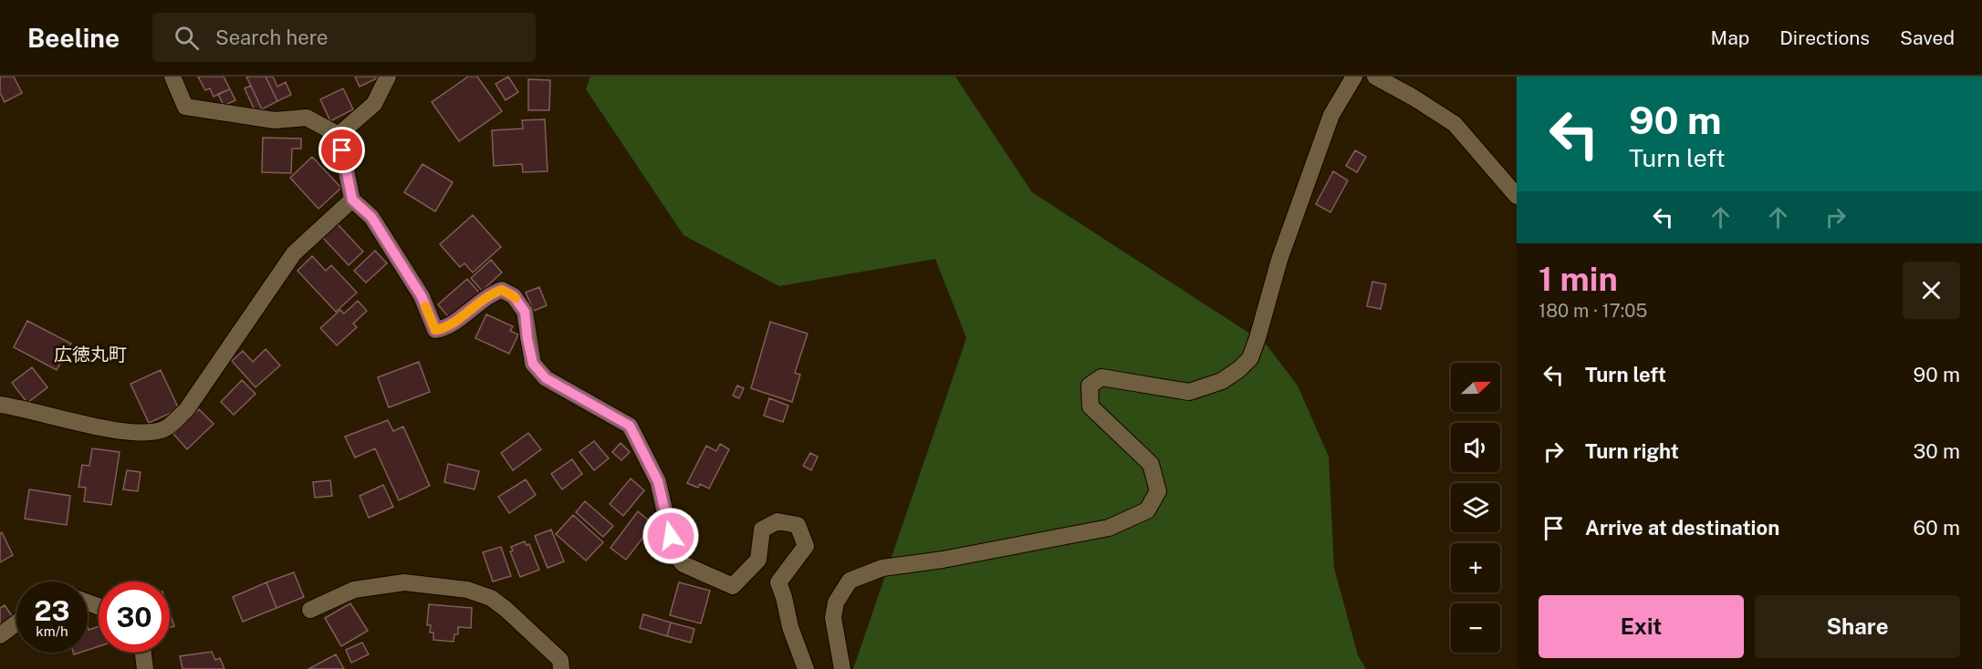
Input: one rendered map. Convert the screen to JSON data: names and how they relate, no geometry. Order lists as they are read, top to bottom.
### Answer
{
  "districts": ["広徳丸町"],
  "north": "right",
  "page": {
    "header": "Beeline",
    "search": "Search here",
    "nav": ["Map", "Directions", "Saved"],
    "turn": ["90 m", "Turn left"],
    "heading": ["1 min", "180 m · 17:05"],
    "list": [
      {
        "name": "Turn left",
        "value": "90 m"
      },
      {
        "name": "Turn right",
        "value": "30 m"
      },
      {
        "name": "Arrive at destination",
        "value": "60 m"
      }
    ],
    "map_buttons": ["+", "−"],
    "speed": "23 km/h",
    "limit": "30",
    "buttons": ["Exit", "Share"]
  }
}
